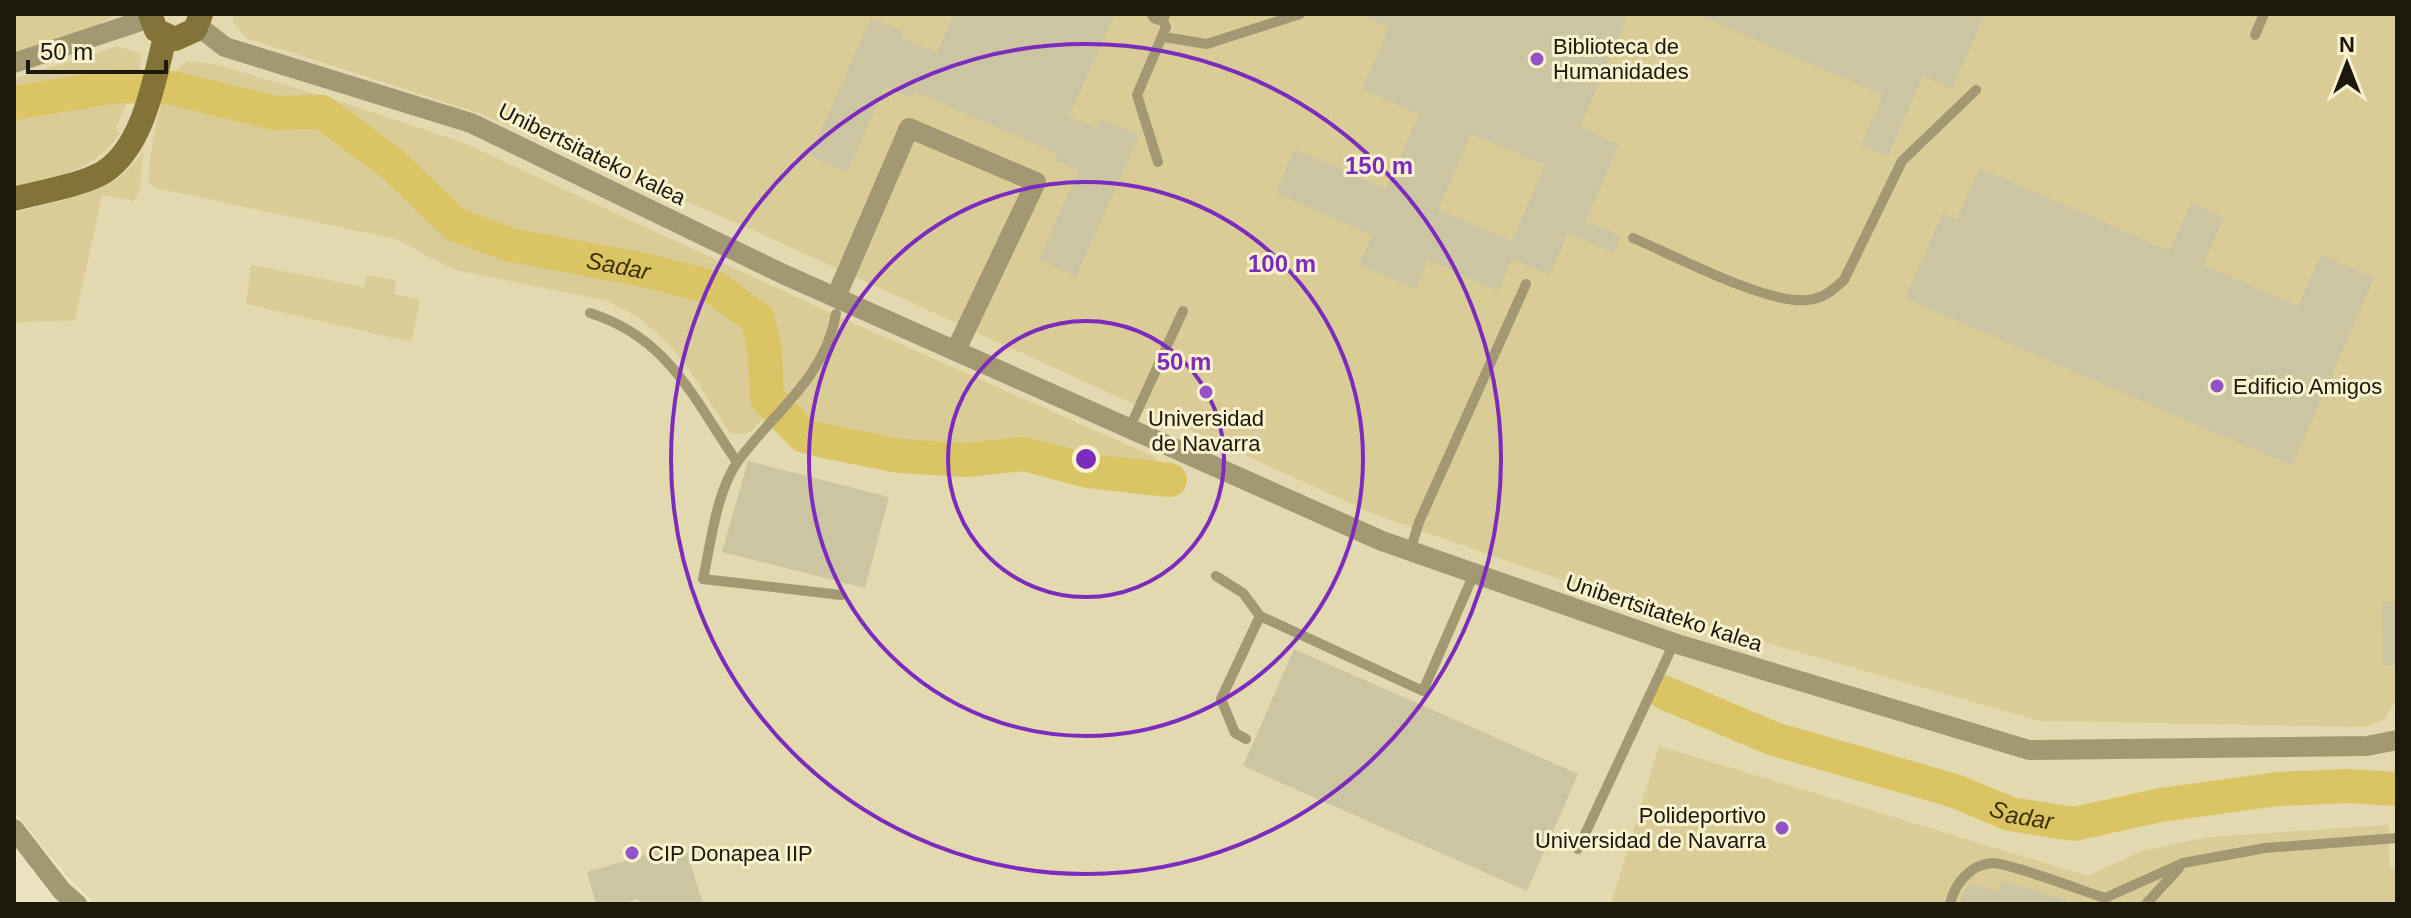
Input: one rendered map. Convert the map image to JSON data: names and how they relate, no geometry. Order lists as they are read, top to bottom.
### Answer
{
  "streets": {
    "street": ["Unibertsitateko kalea"]
  },
  "water": ["Sadar"],
  "places": [
    "Biblioteca de Humanidades",
    "Edificio Amigos",
    "Universidad de Navarra",
    "Polideportivo Universidad de Navarra",
    "CIP Donapea IIP"
  ],
  "scale_bar": "50 m",
  "north": "top",
  "rings": ["150 m", "100 m", "50 m"]
}
